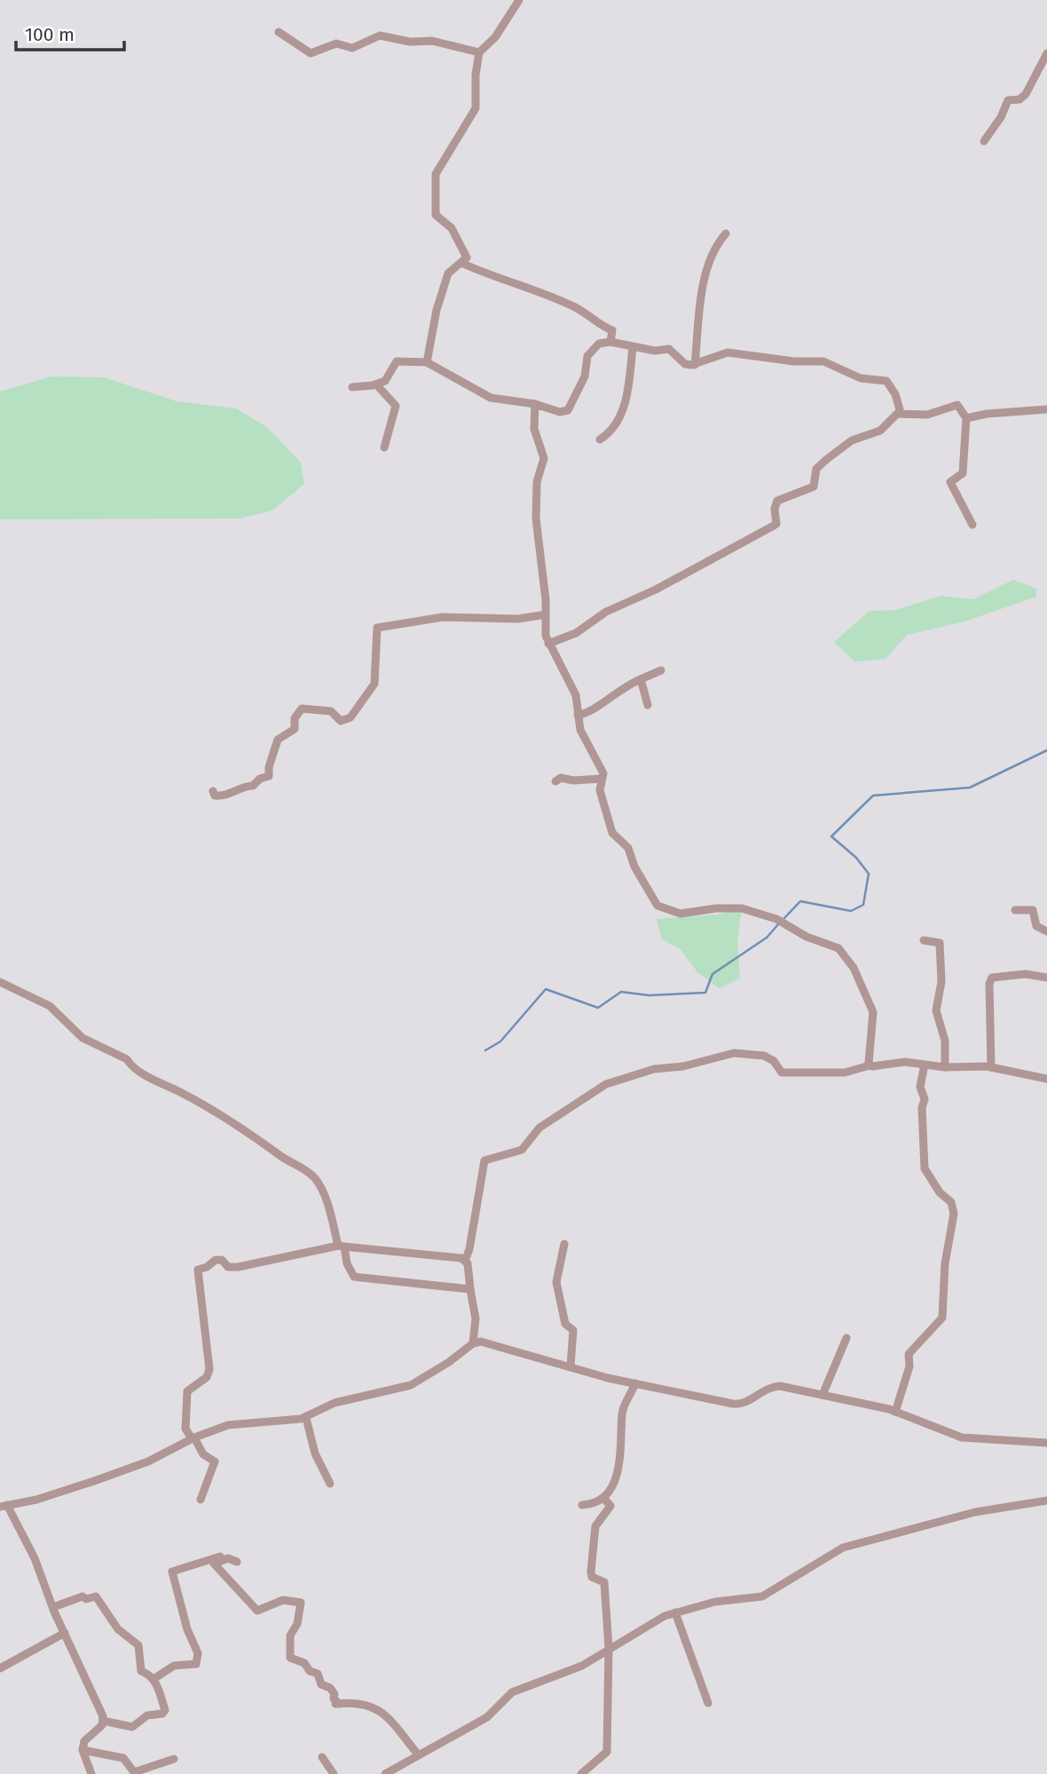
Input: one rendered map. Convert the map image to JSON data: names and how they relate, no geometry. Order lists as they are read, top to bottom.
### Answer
{
  "scale_bar": "100 m"
}
